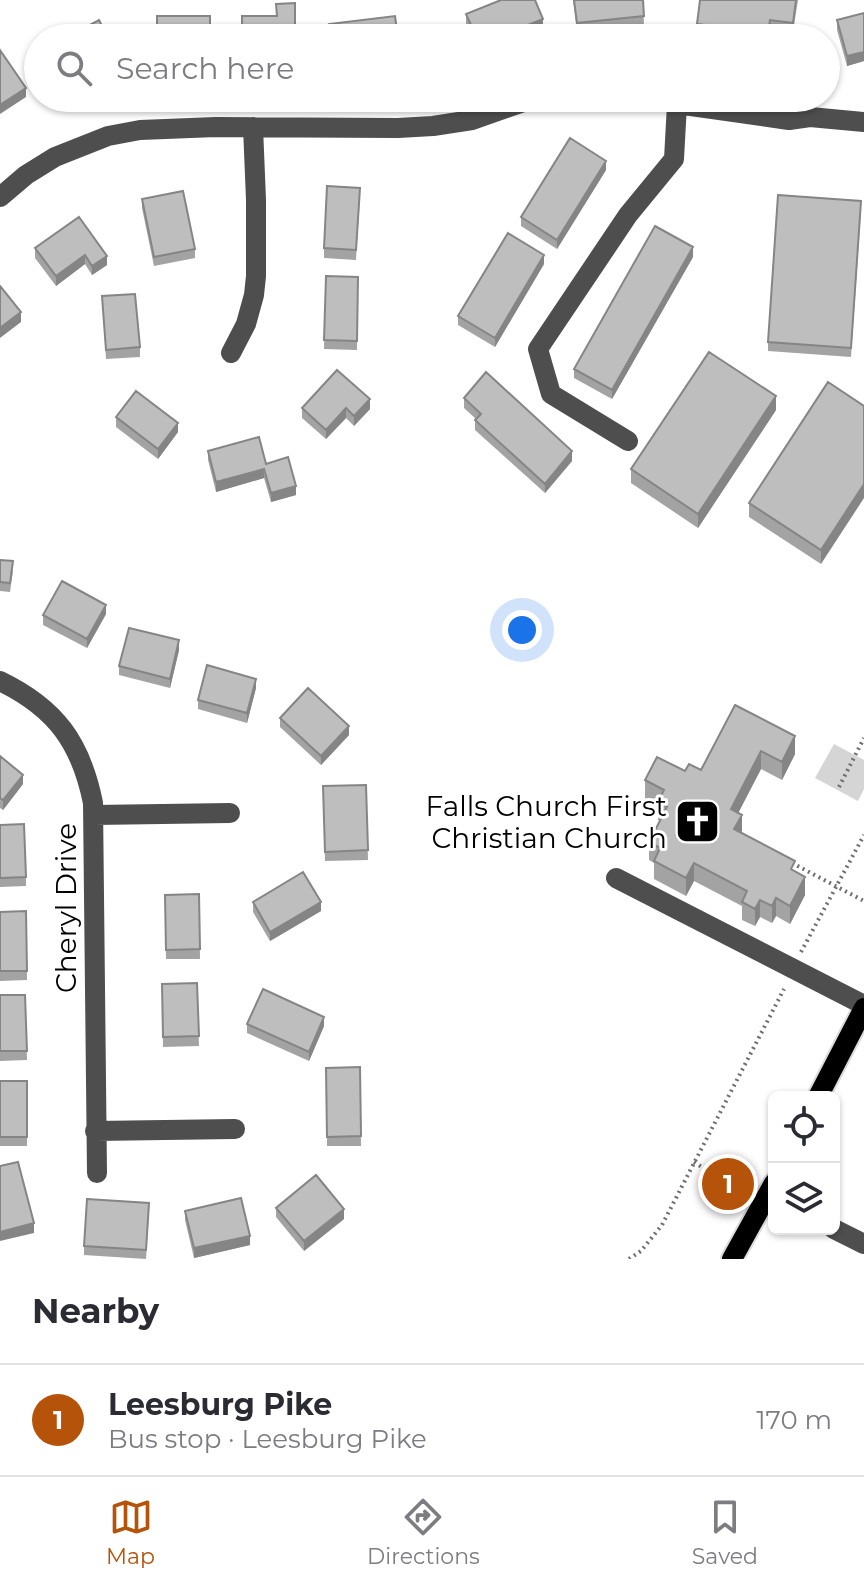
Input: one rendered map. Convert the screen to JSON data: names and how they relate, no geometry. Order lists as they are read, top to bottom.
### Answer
{
  "streets": {
    "street": ["Cheryl Drive"]
  },
  "places": {
    "church": ["Falls Church First Christian Church"]
  },
  "page": {
    "search": "Search here",
    "pins": "1",
    "heading": "Nearby",
    "list": [
      {
        "mark": "1",
        "name": "Leesburg Pike",
        "note": "Bus stop · Leesburg Pike",
        "value": "170 m"
      }
    ],
    "nav": ["Map", "Directions", "Saved"]
  }
}
